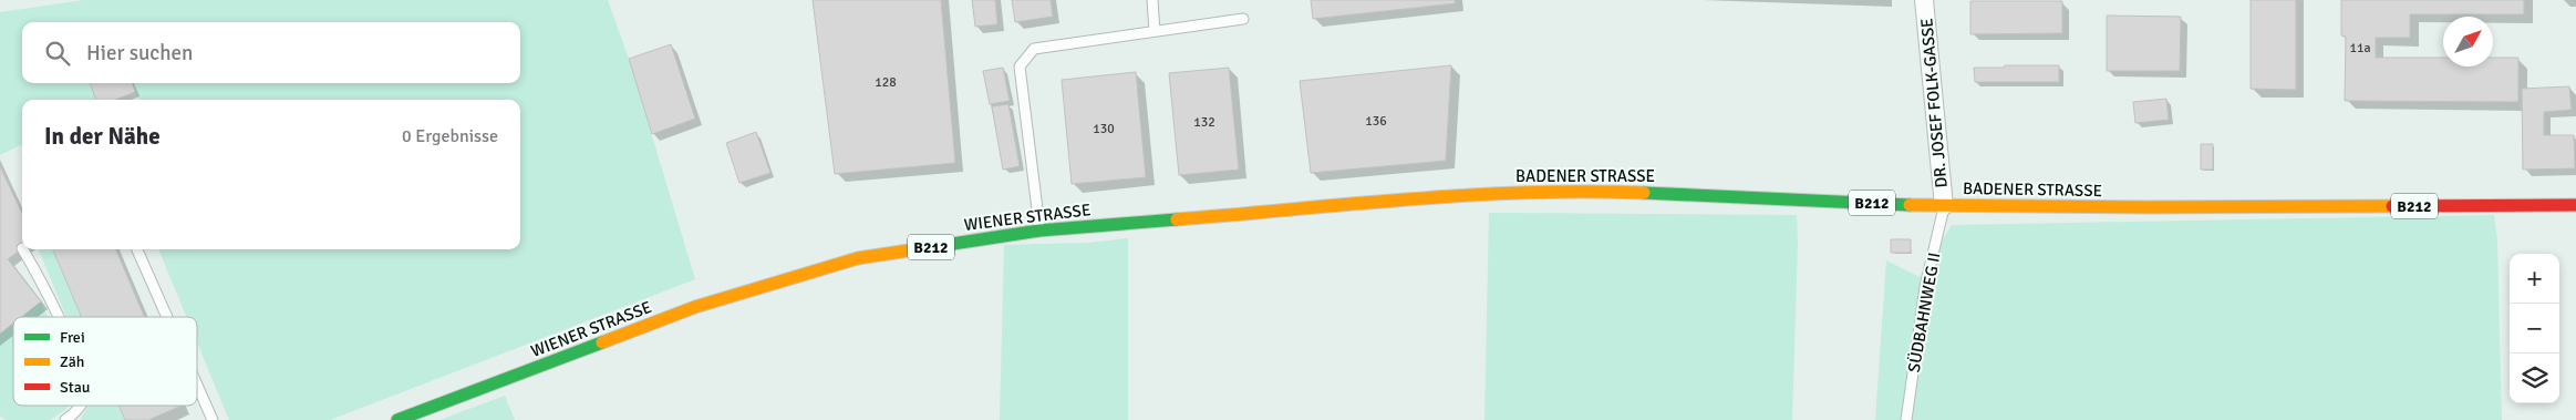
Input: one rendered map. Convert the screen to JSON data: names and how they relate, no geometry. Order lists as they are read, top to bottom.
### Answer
{
  "streets": {
    "main road": ["BADENER STRASSE", "B212", "WIENER STRASSE"],
    "street": ["DR. JOSEF FOLK-GASSE"],
    "lane": ["SÜDBAHNWEG II"]
  },
  "crossings": [
    ["DR. JOSEF FOLK-GASSE", "BADENER STRASSE"],
    ["DR. JOSEF FOLK-GASSE", "SÜDBAHNWEG II"],
    ["BADENER STRASSE", "WIENER STRASSE"],
    ["BADENER STRASSE", "SÜDBAHNWEG II"]
  ],
  "house_numbers": [
    "11a",
    "128",
    "136",
    "132",
    "130"
  ],
  "legend": ["Frei", "Zäh", "Stau"],
  "north": "top right",
  "page": {
    "search": "Hier suchen",
    "heading": ["In der Nähe", "0 Ergebnisse"],
    "map_buttons": ["+", "−"]
  }
}
